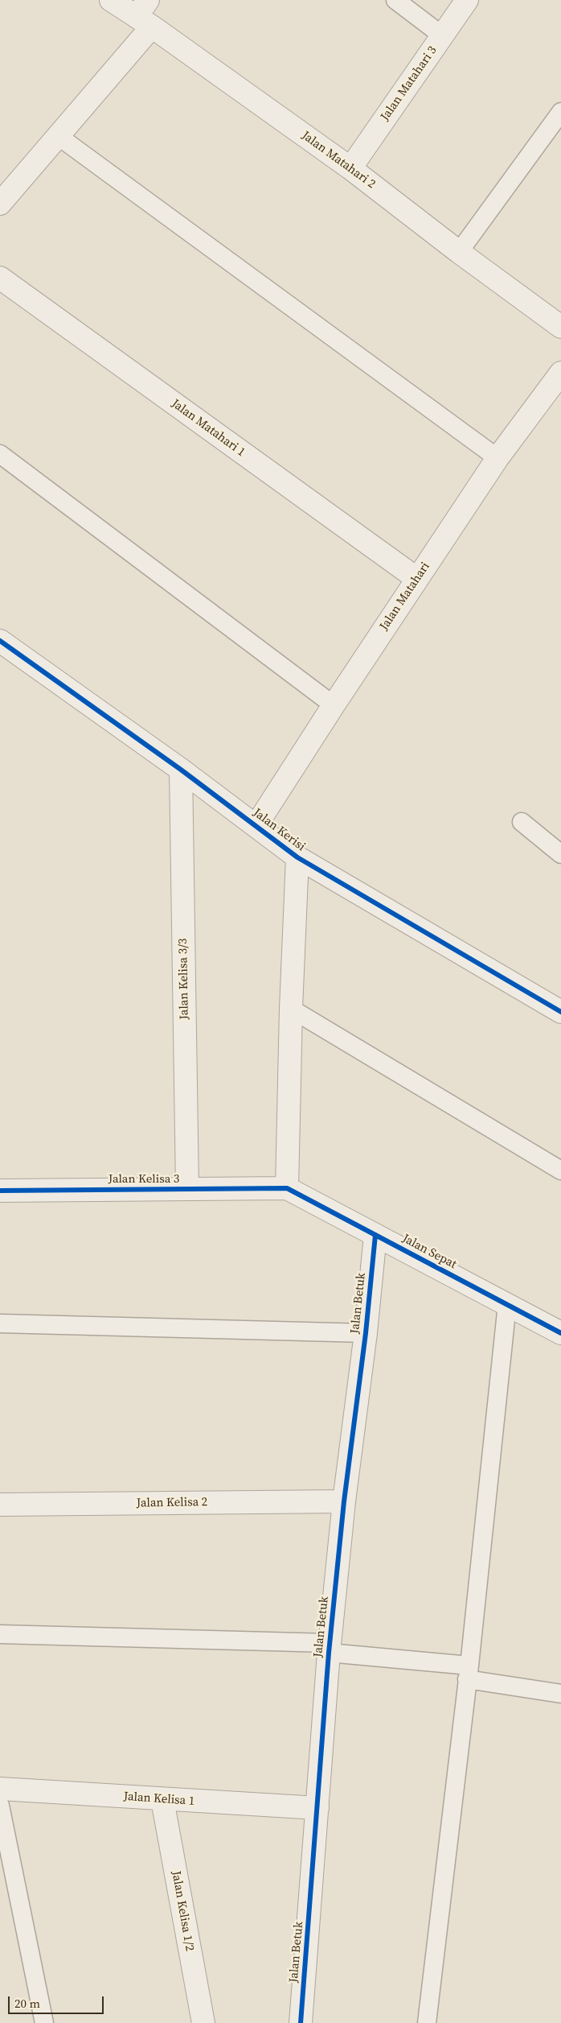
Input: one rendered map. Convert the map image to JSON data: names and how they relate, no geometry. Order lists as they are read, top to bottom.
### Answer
{
  "streets": {
    "street": [
      "Jalan Matahari 3",
      "Jalan Matahari 2",
      "Jalan Matahari 1",
      "Jalan Matahari",
      "Jalan Kerisi",
      "Jalan Kelisa 3/3",
      "Jalan Kelisa 3",
      "Jalan Sepat",
      "Jalan Betuk",
      "Jalan Kelisa 2",
      "Jalan Kelisa 1",
      "Jalan Kelisa 1/2"
    ]
  },
  "crossings": [
    ["Jalan Matahari 3", "Jalan Matahari 2"],
    ["Jalan Matahari 1", "Jalan Matahari"],
    ["Jalan Matahari", "Jalan Kerisi"],
    ["Jalan Kerisi", "Jalan Kelisa 3/3"],
    ["Jalan Kelisa 3/3", "Jalan Kelisa 3"],
    ["Jalan Kelisa 3", "Jalan Sepat"],
    ["Jalan Sepat", "Jalan Betuk"],
    ["Jalan Betuk", "Jalan Kelisa 2"],
    ["Jalan Betuk", "Jalan Kelisa 1"],
    ["Jalan Kelisa 1", "Jalan Kelisa 1/2"]
  ],
  "scale_bar": "20 m"
}
